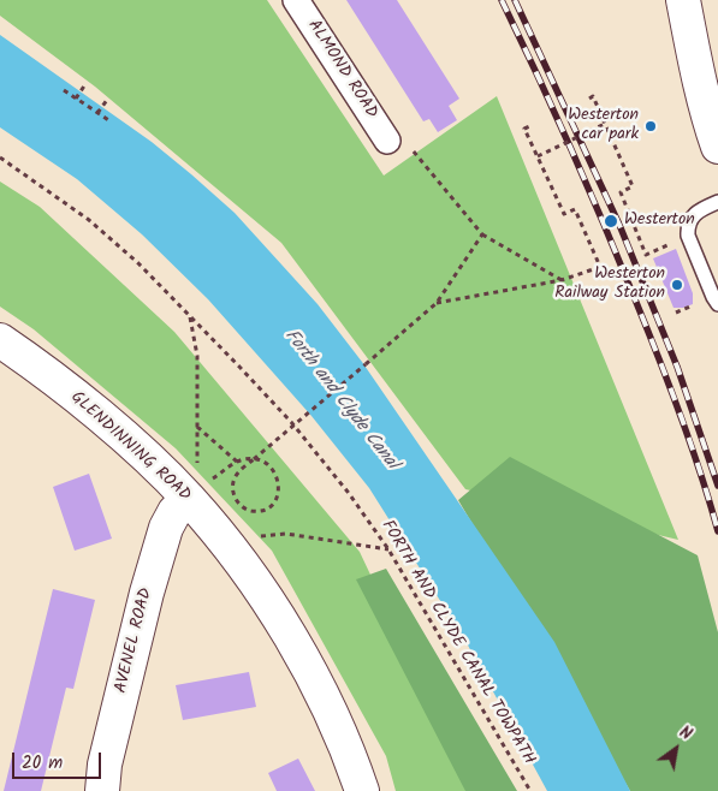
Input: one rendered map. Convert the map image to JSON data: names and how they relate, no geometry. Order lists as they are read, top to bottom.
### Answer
{
  "streets": {
    "street": ["ALMOND ROAD", "GLENDINNING ROAD", "AVENEL ROAD"],
    "path": ["FORTH AND CLYDE CANAL TOWPATH"]
  },
  "crossings": [
    ["GLENDINNING ROAD", "AVENEL ROAD"]
  ],
  "water": ["Forth and Clyde Canal"],
  "places": ["Westerton car park", "Westerton", "Westerton Railway Station"],
  "scale_bar": "20 m",
  "north": "top right"
}
